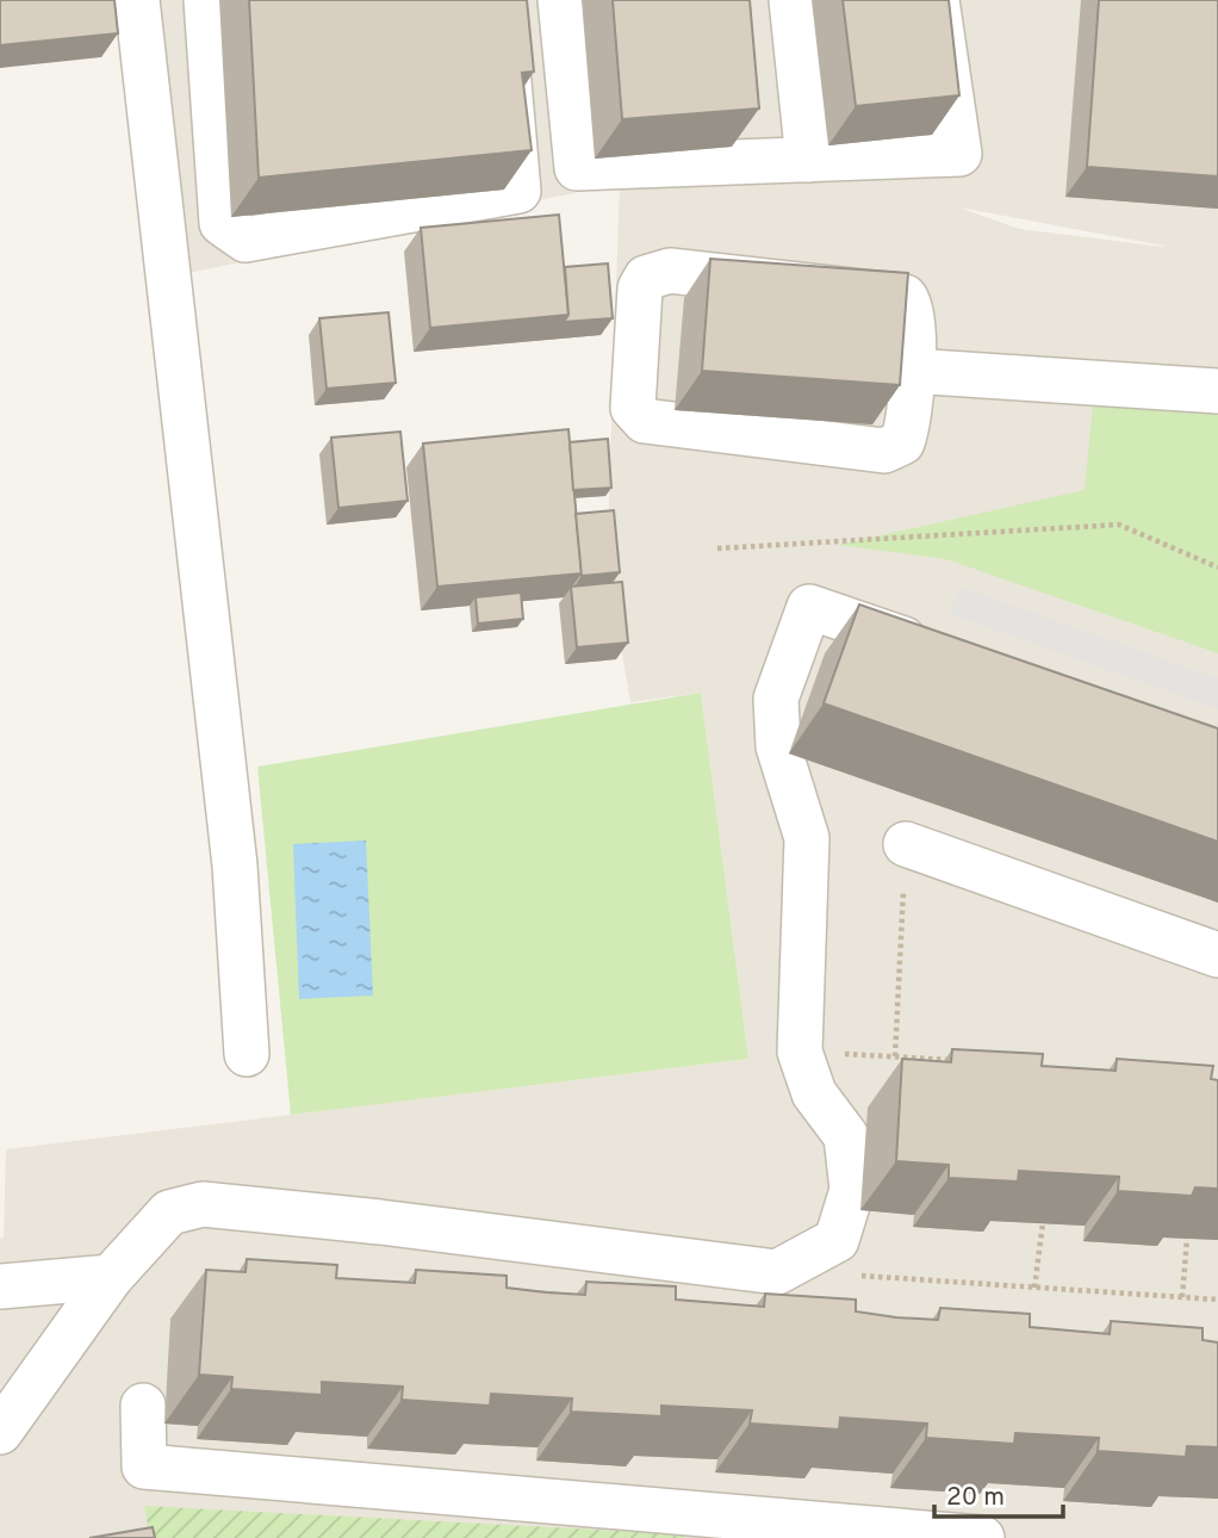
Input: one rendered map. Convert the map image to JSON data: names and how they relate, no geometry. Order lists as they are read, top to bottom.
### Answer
{
  "scale_bar": "20 m"
}
